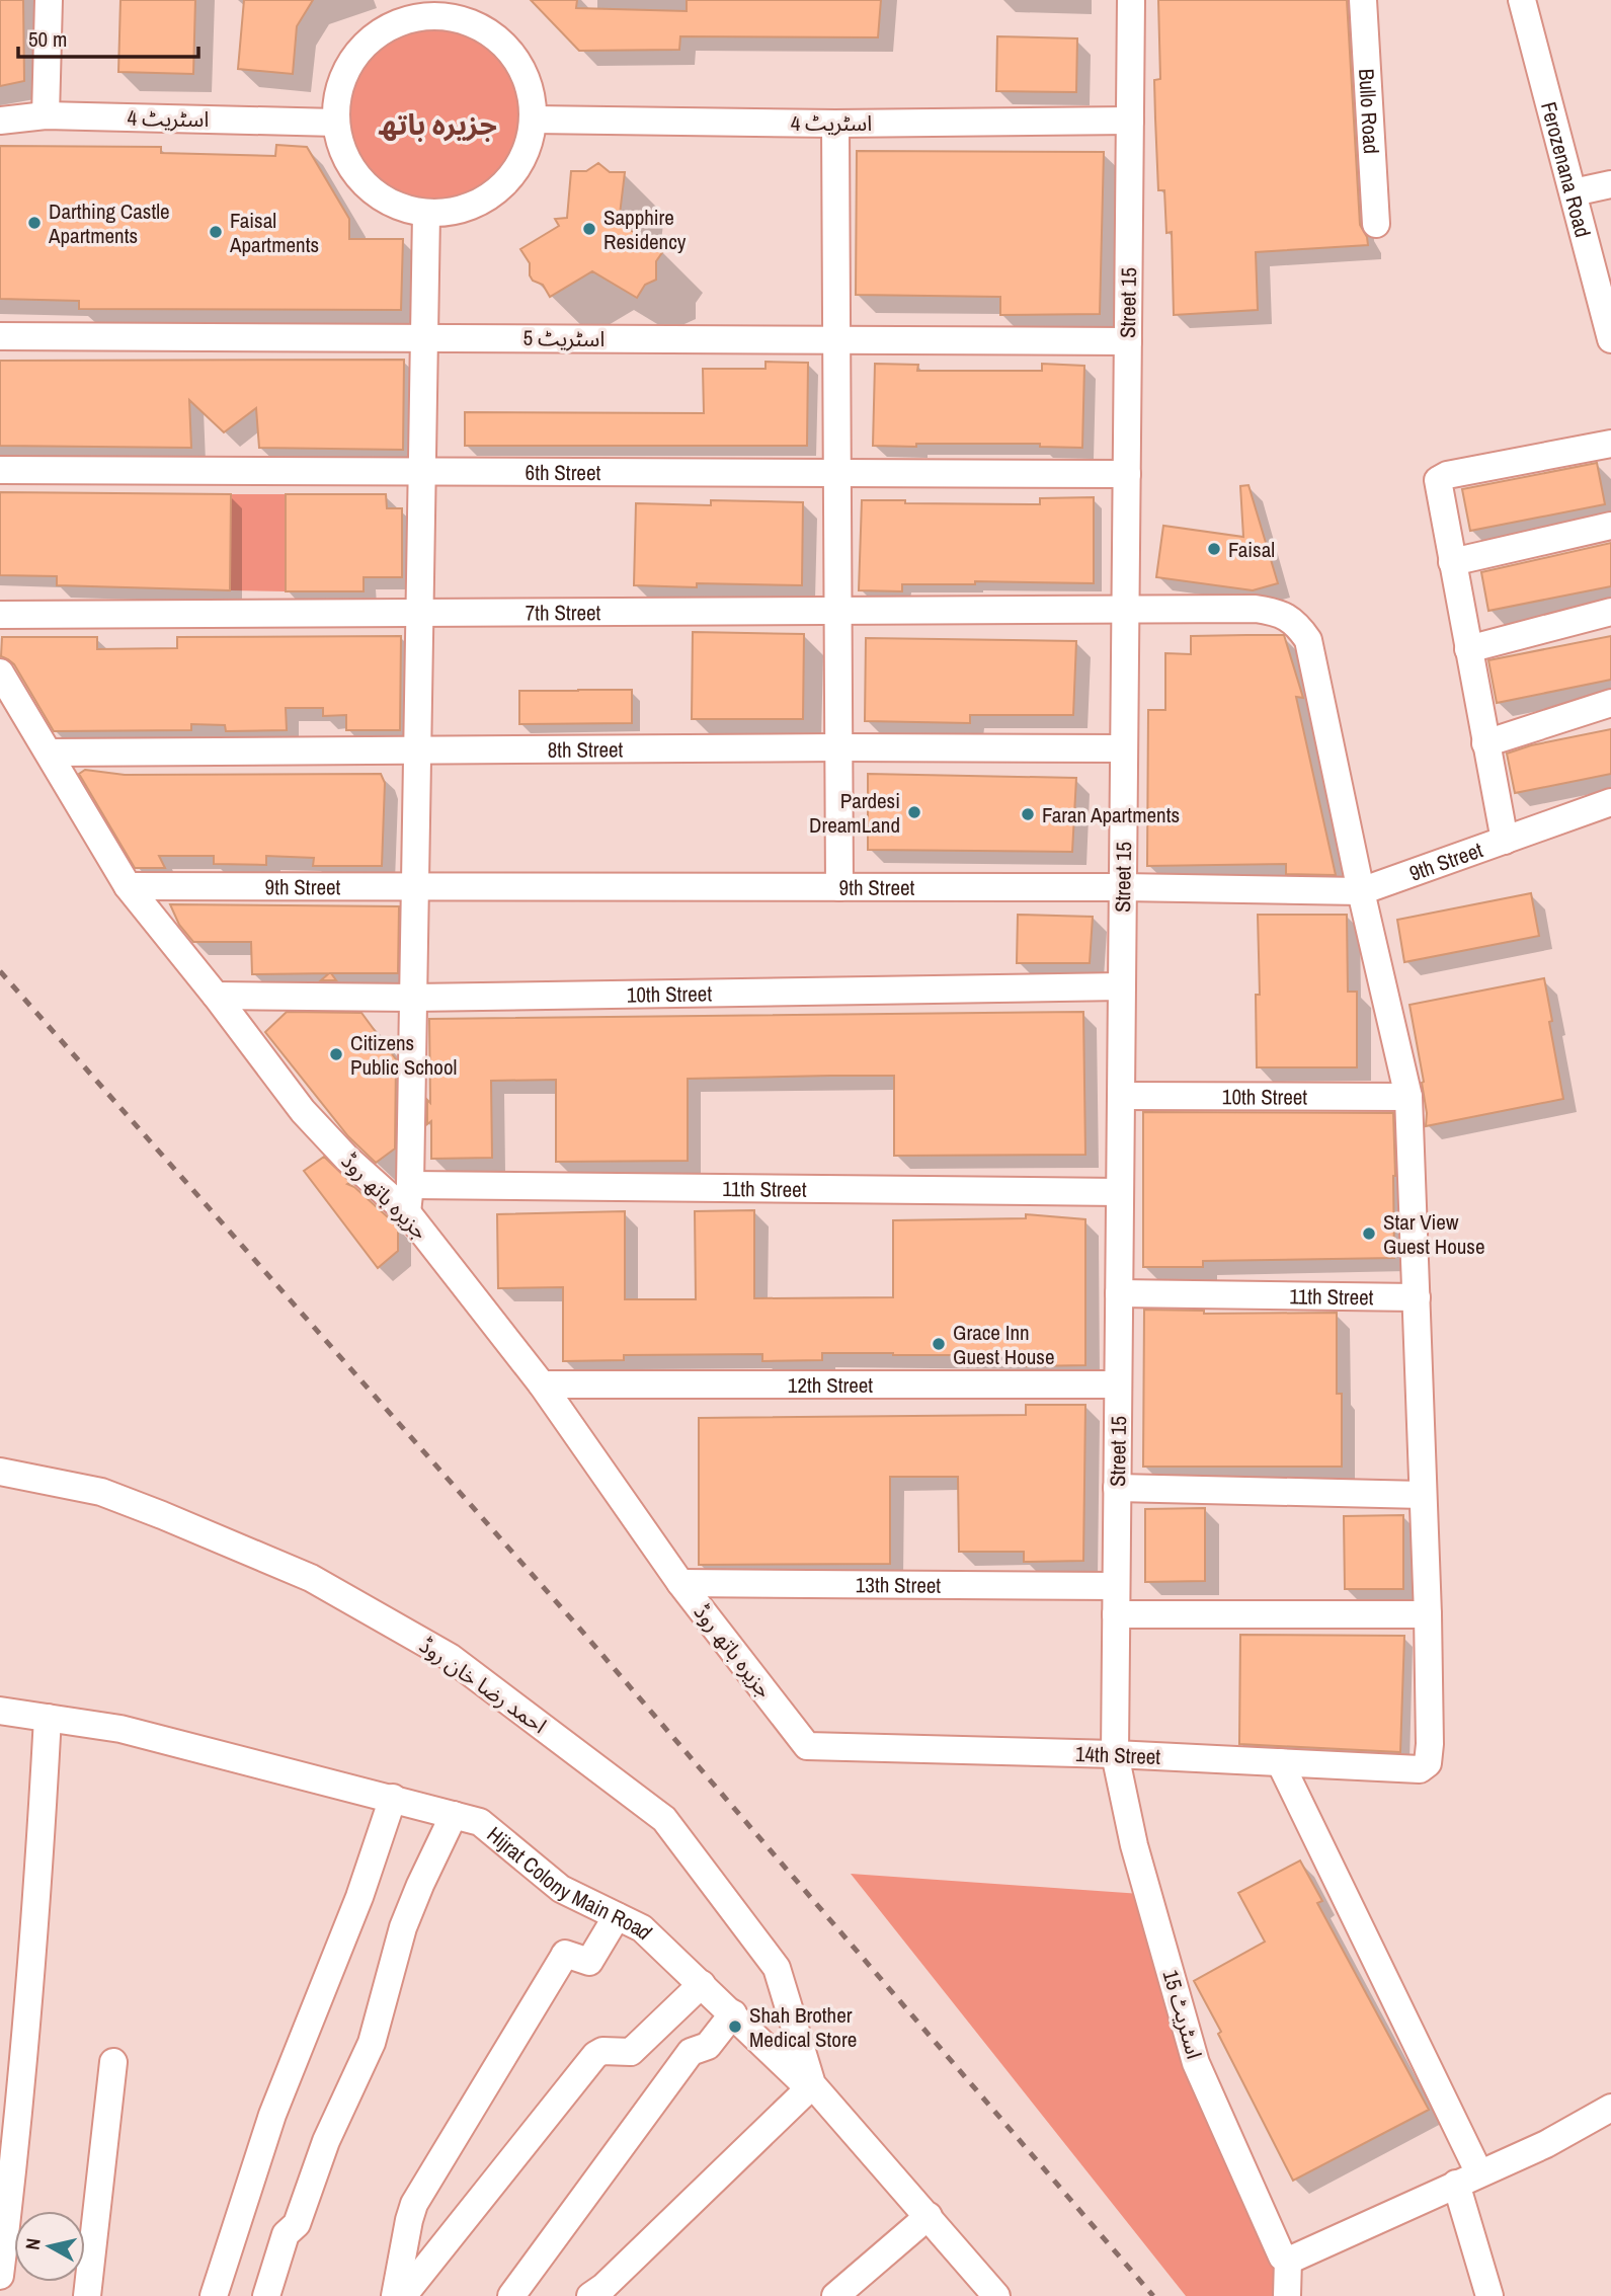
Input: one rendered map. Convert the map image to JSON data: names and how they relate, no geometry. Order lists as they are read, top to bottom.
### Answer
{
  "streets": {
    "street": [
      "Bullo Road",
      "اسٹریٹ 4",
      "Ferozenana Road",
      "Street 15",
      "اسٹریٹ 5",
      "6th Street",
      "7th Street",
      "8th Street",
      "9th Street",
      "10th Street",
      "11th Street",
      "جزیرہ باتھ روڈ",
      "12th Street",
      "13th Street",
      "احمد رضا خان روڈ",
      "14th Street",
      "Hijrat Colony Main Road",
      "اسٹریٹ 15"
    ]
  },
  "crossings": [
    ["اسٹریٹ 4", "Street 15"],
    ["Street 15", "اسٹریٹ 5"],
    ["Street 15", "6th Street"],
    ["Street 15", "7th Street"],
    ["Street 15", "8th Street"],
    ["Street 15", "9th Street"],
    ["Street 15", "10th Street"],
    ["Street 15", "11th Street"],
    ["Street 15", "12th Street"],
    ["Street 15", "13th Street"],
    ["Street 15", "14th Street"],
    ["Street 15", "اسٹریٹ 15"],
    ["7th Street", "9th Street"],
    ["7th Street", "10th Street"],
    ["7th Street", "11th Street"],
    ["7th Street", "14th Street"],
    ["8th Street", "جزیرہ باتھ روڈ"],
    ["9th Street", "جزیرہ باتھ روڈ"],
    ["10th Street", "جزیرہ باتھ روڈ"],
    ["جزیرہ باتھ روڈ", "12th Street"],
    ["جزیرہ باتھ روڈ", "13th Street"],
    ["جزیرہ باتھ روڈ", "14th Street"],
    ["احمد رضا خان روڈ", "Hijrat Colony Main Road"],
    ["14th Street", "اسٹریٹ 15"]
  ],
  "districts": ["جزیرہ باتھ"],
  "places": [
    "Darthing Castle Apartments",
    "Sapphire Residency",
    "Faisal Apartments",
    "Faisal",
    "Pardesi DreamLand",
    "Faran Apartments",
    "Citizens Public School",
    "Star View Guest House",
    "Grace Inn Guest House",
    "Shah Brother Medical Store"
  ],
  "scale_bar": "50 m",
  "north": "left"
}
